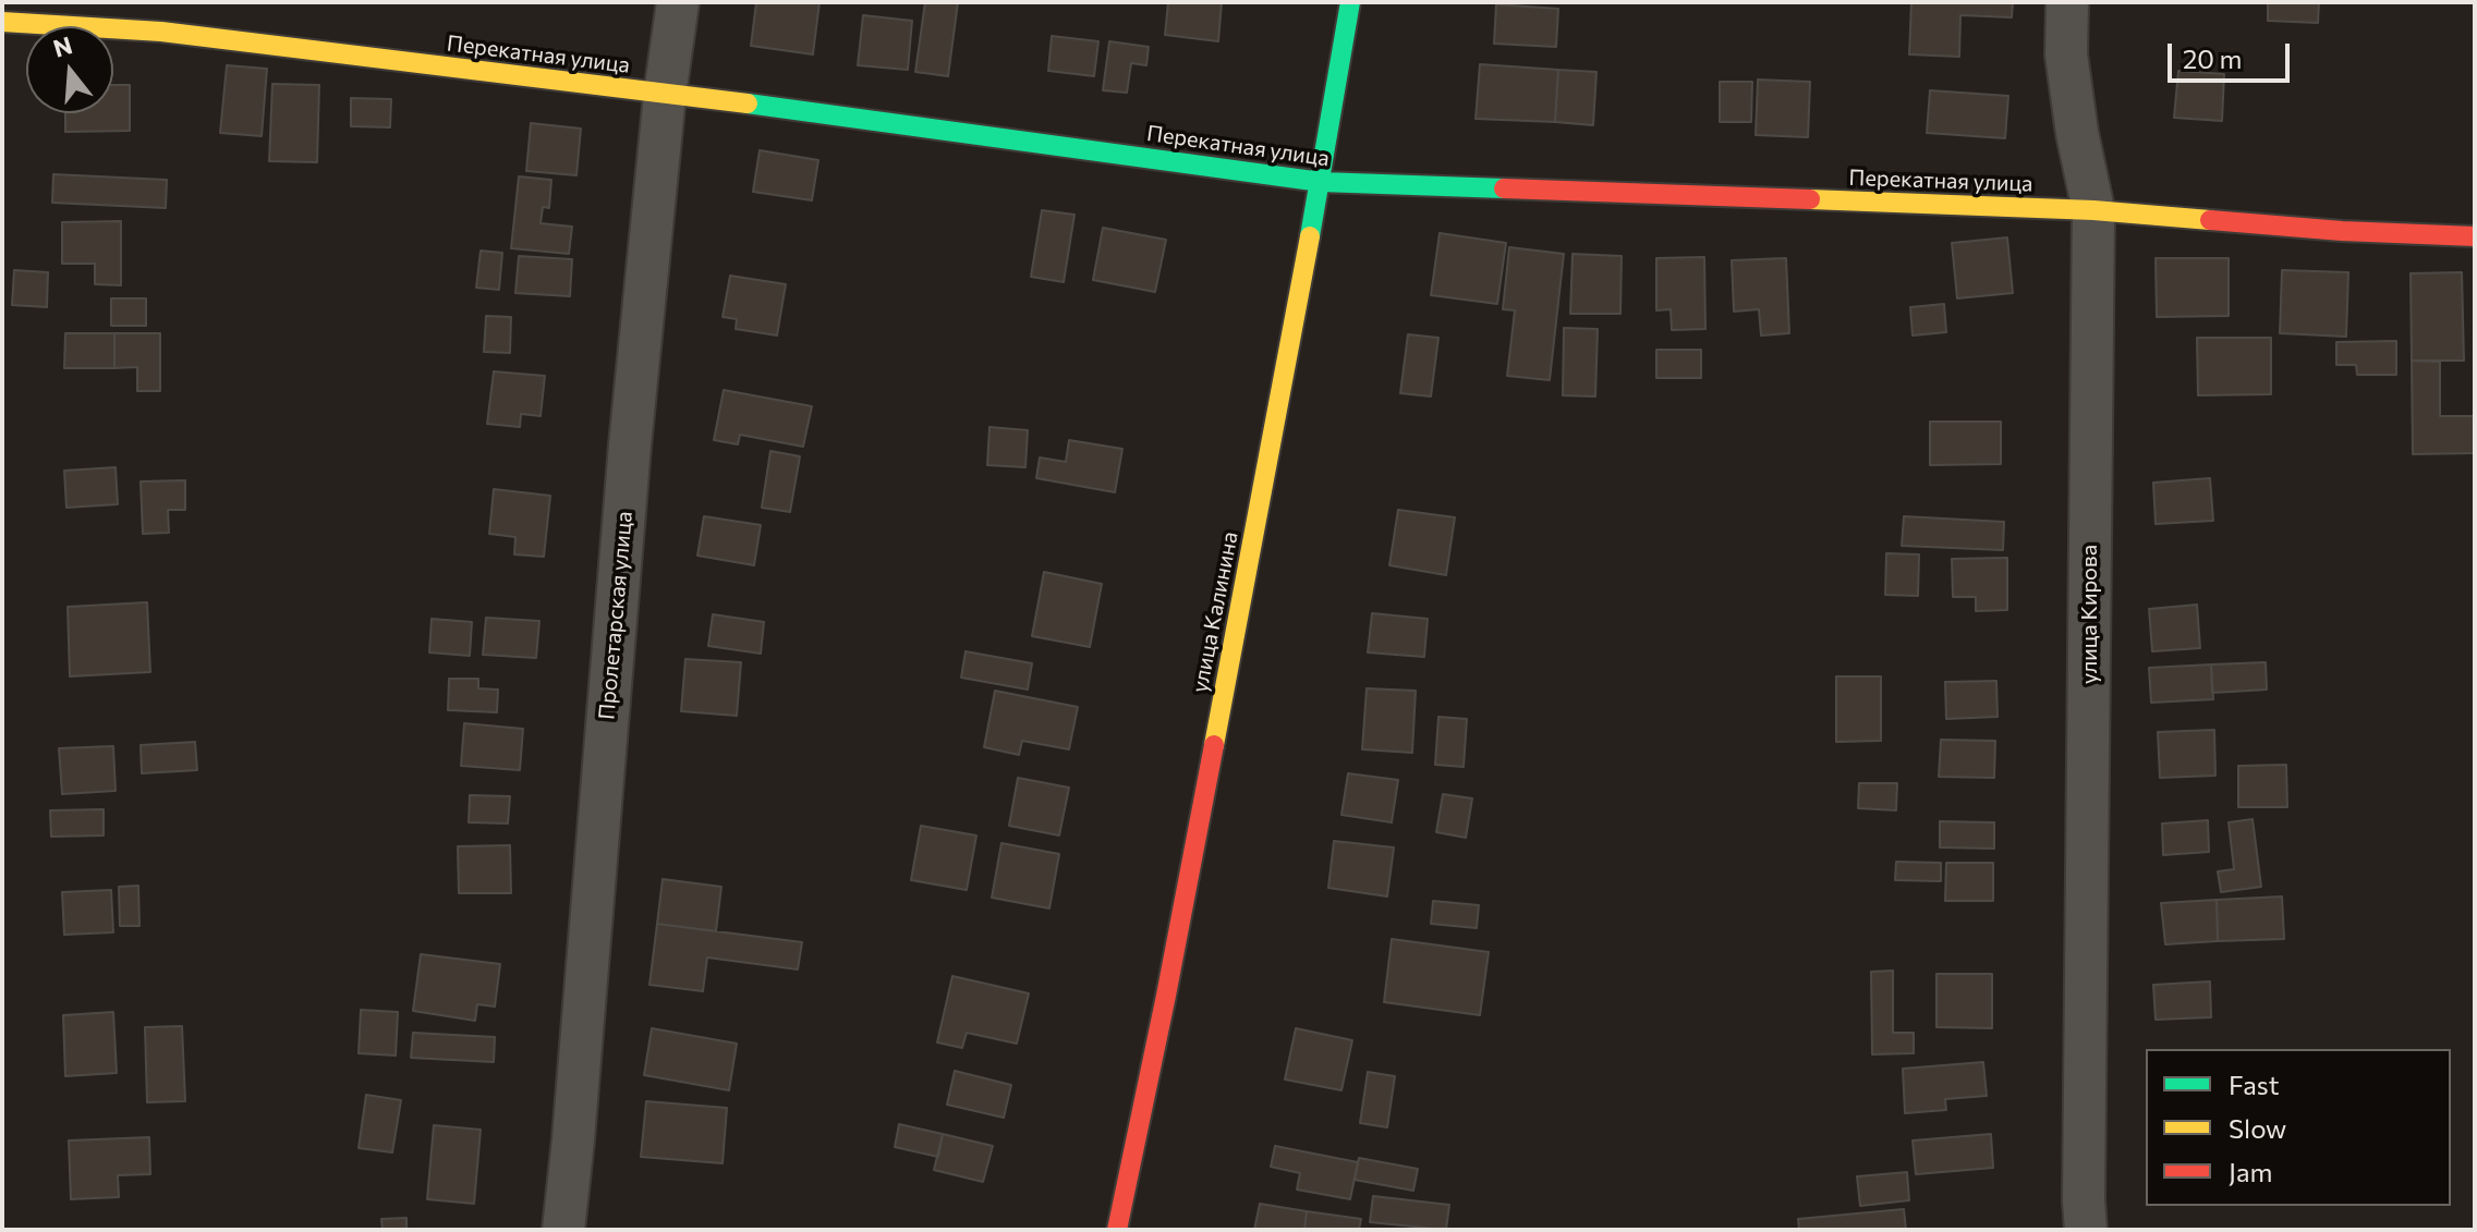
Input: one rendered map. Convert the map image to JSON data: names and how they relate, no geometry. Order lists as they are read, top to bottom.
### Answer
{
  "streets": {
    "street": [
      "Перекатная улица",
      "улица Калинина",
      "улица Кирова",
      "Пролетарская улица"
    ]
  },
  "crossings": [
    ["Перекатная улица", "улица Калинина"],
    ["Перекатная улица", "улица Кирова"],
    ["Перекатная улица", "Пролетарская улица"]
  ],
  "legend": ["Fast", "Slow", "Jam"],
  "scale_bar": "20 m",
  "north": "top"
}
